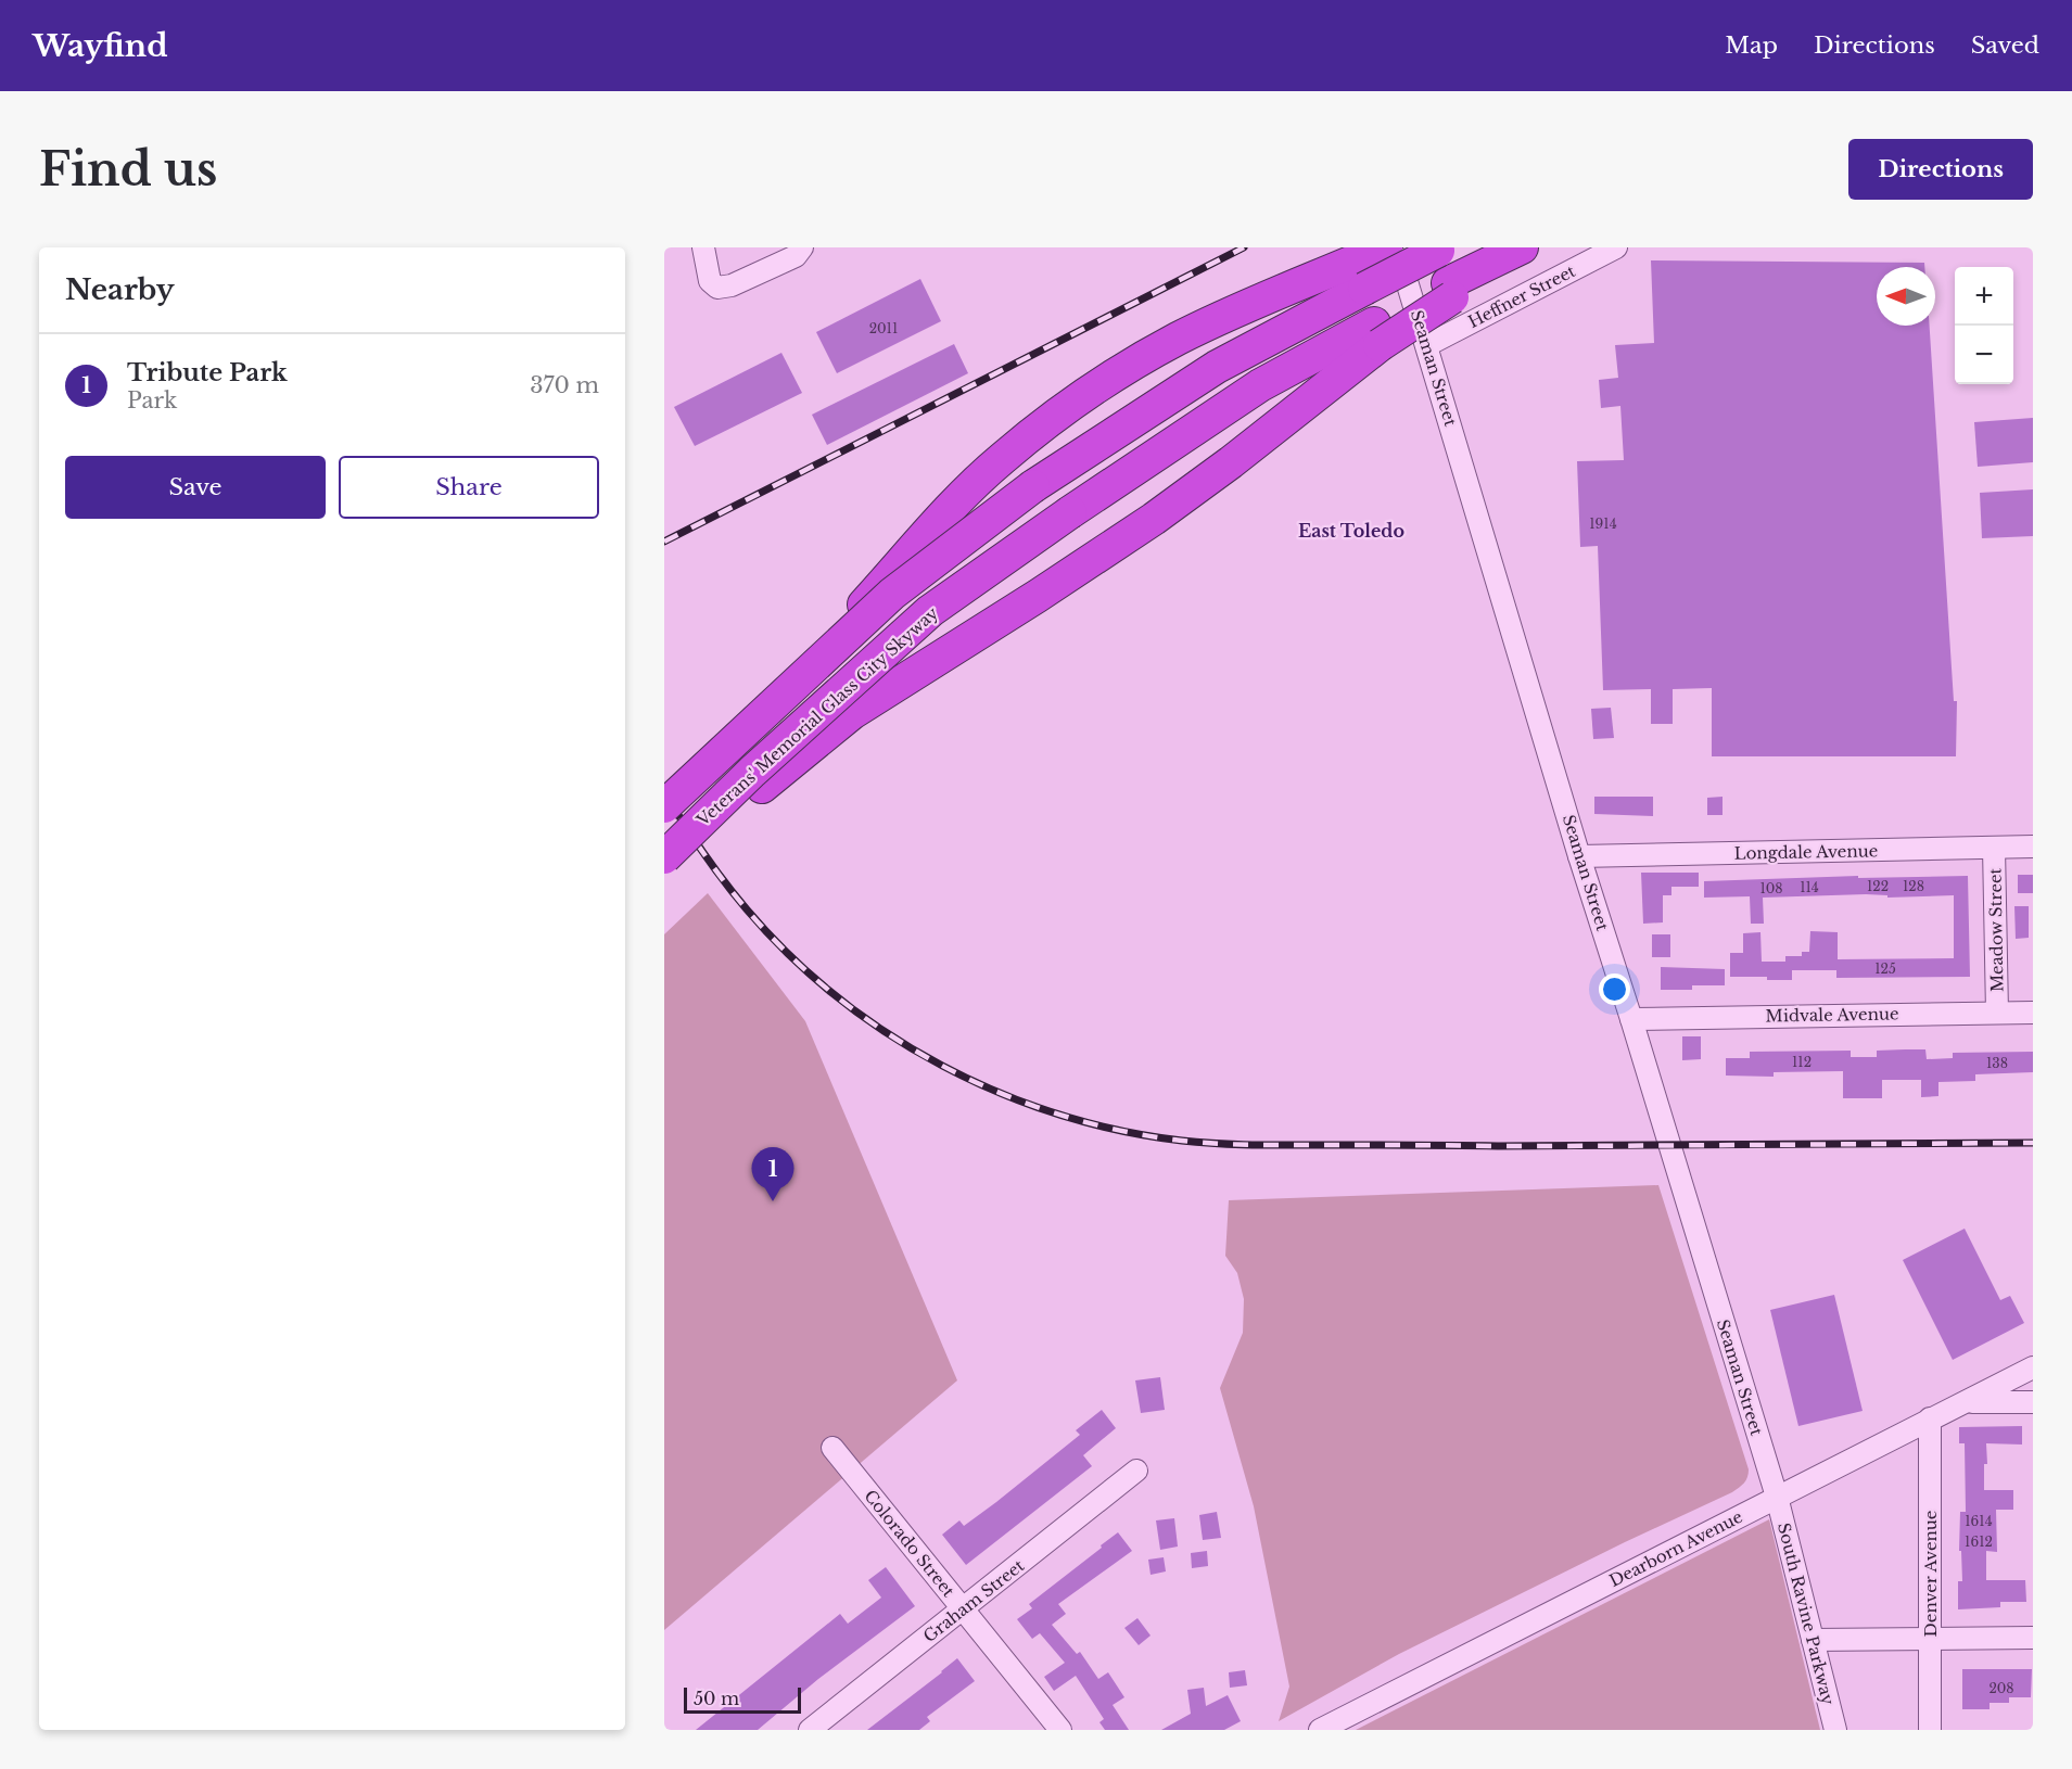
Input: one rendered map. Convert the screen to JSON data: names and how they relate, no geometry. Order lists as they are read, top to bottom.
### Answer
{
  "streets": {
    "highway": ["Veterans' Memorial Glass City Skyway"],
    "street": [
      "Heffner Street",
      "Seaman Street",
      "Longdale Avenue",
      "Meadow Street",
      "Midvale Avenue",
      "Colorado Street",
      "Dearborn Avenue",
      "Denver Avenue",
      "Graham Street",
      "South Ravine Parkway"
    ]
  },
  "crossings": [
    ["Heffner Street", "Seaman Street"],
    ["Seaman Street", "Longdale Avenue"],
    ["Seaman Street", "Midvale Avenue"],
    ["Seaman Street", "Dearborn Avenue"],
    ["Seaman Street", "South Ravine Parkway"],
    ["Longdale Avenue", "Meadow Street"],
    ["Meadow Street", "Midvale Avenue"],
    ["Colorado Street", "Graham Street"],
    ["Dearborn Avenue", "Denver Avenue"],
    ["Dearborn Avenue", "South Ravine Parkway"]
  ],
  "districts": ["East Toledo"],
  "house_numbers": [
    "2011",
    "1914",
    "122",
    "128",
    "114",
    "108",
    "125",
    "112",
    "138",
    "1614",
    "1612",
    "208"
  ],
  "scale_bar": "50 m",
  "north": "left",
  "page": {
    "header": "Wayfind",
    "nav": ["Map", "Directions", "Saved"],
    "buttons": [
      "Directions",
      ["Save", "Share"]
    ],
    "title": "Find us",
    "heading": "Nearby",
    "map_buttons": ["+", "−"],
    "list": [
      {
        "mark": "1",
        "name": "Tribute Park",
        "note": "Park",
        "value": "370 m"
      }
    ],
    "pins": "1",
    "scale": "50 m"
  }
}
